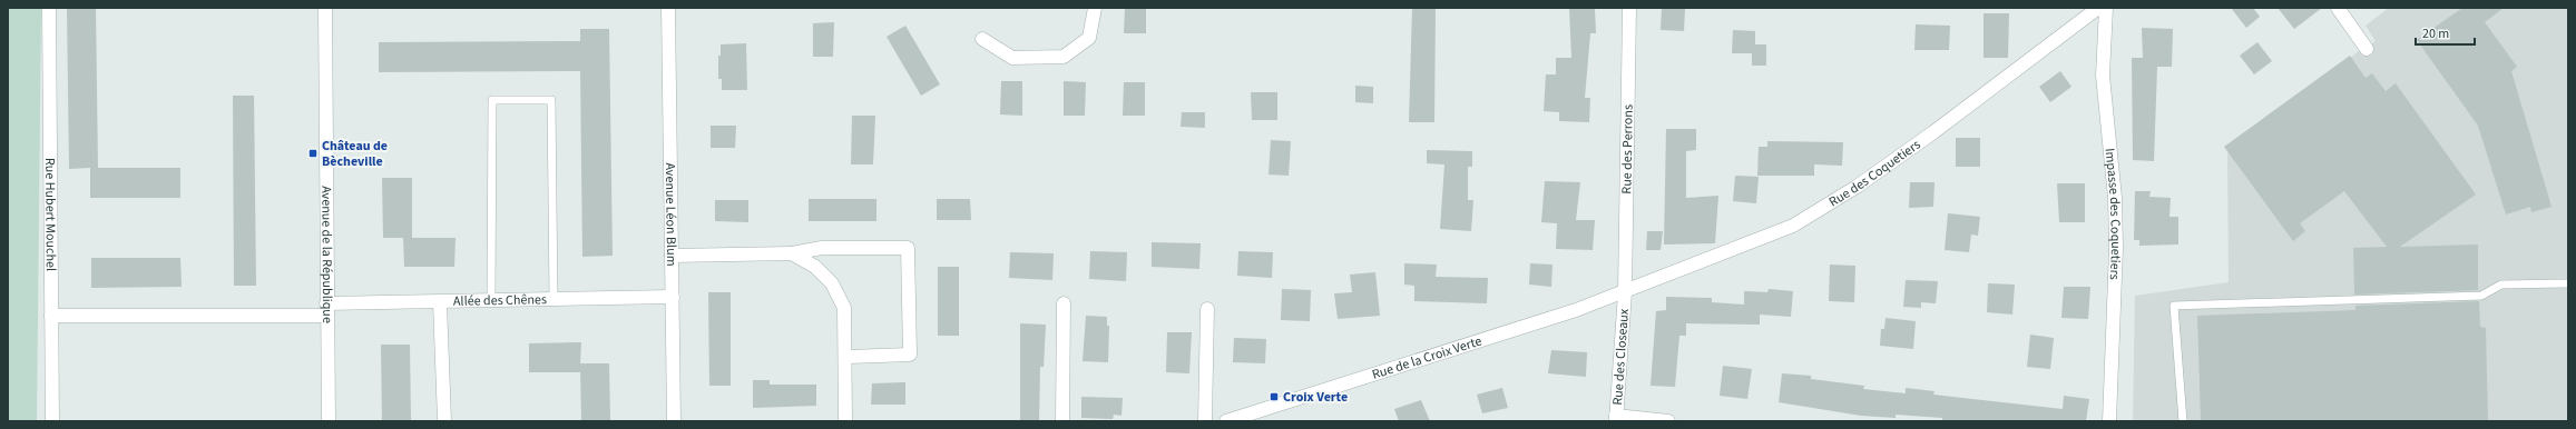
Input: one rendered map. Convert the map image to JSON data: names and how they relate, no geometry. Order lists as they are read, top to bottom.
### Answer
{
  "streets": {
    "street": [
      "Rue des Perrons",
      "Rue des Coquetiers",
      "Rue Hubert Mouchel",
      "Avenue Léon Blum",
      "Impasse des Coquetiers",
      "Avenue de la République",
      "Allée des Chênes",
      "Rue des Closeaux",
      "Rue de la Croix Verte"
    ]
  },
  "crossings": [
    ["Rue des Perrons", "Rue des Coquetiers"],
    ["Rue des Perrons", "Rue des Closeaux"],
    ["Rue des Perrons", "Rue de la Croix Verte"],
    ["Rue des Coquetiers", "Rue des Closeaux"],
    ["Rue des Coquetiers", "Rue de la Croix Verte"],
    ["Rue Hubert Mouchel", "Allée des Chênes"],
    ["Avenue Léon Blum", "Allée des Chênes"],
    ["Avenue de la République", "Allée des Chênes"],
    ["Rue des Closeaux", "Rue de la Croix Verte"]
  ],
  "places": {
    "transit": ["Château de Bècheville", "Croix Verte"]
  },
  "scale_bar": "20 m"
}
